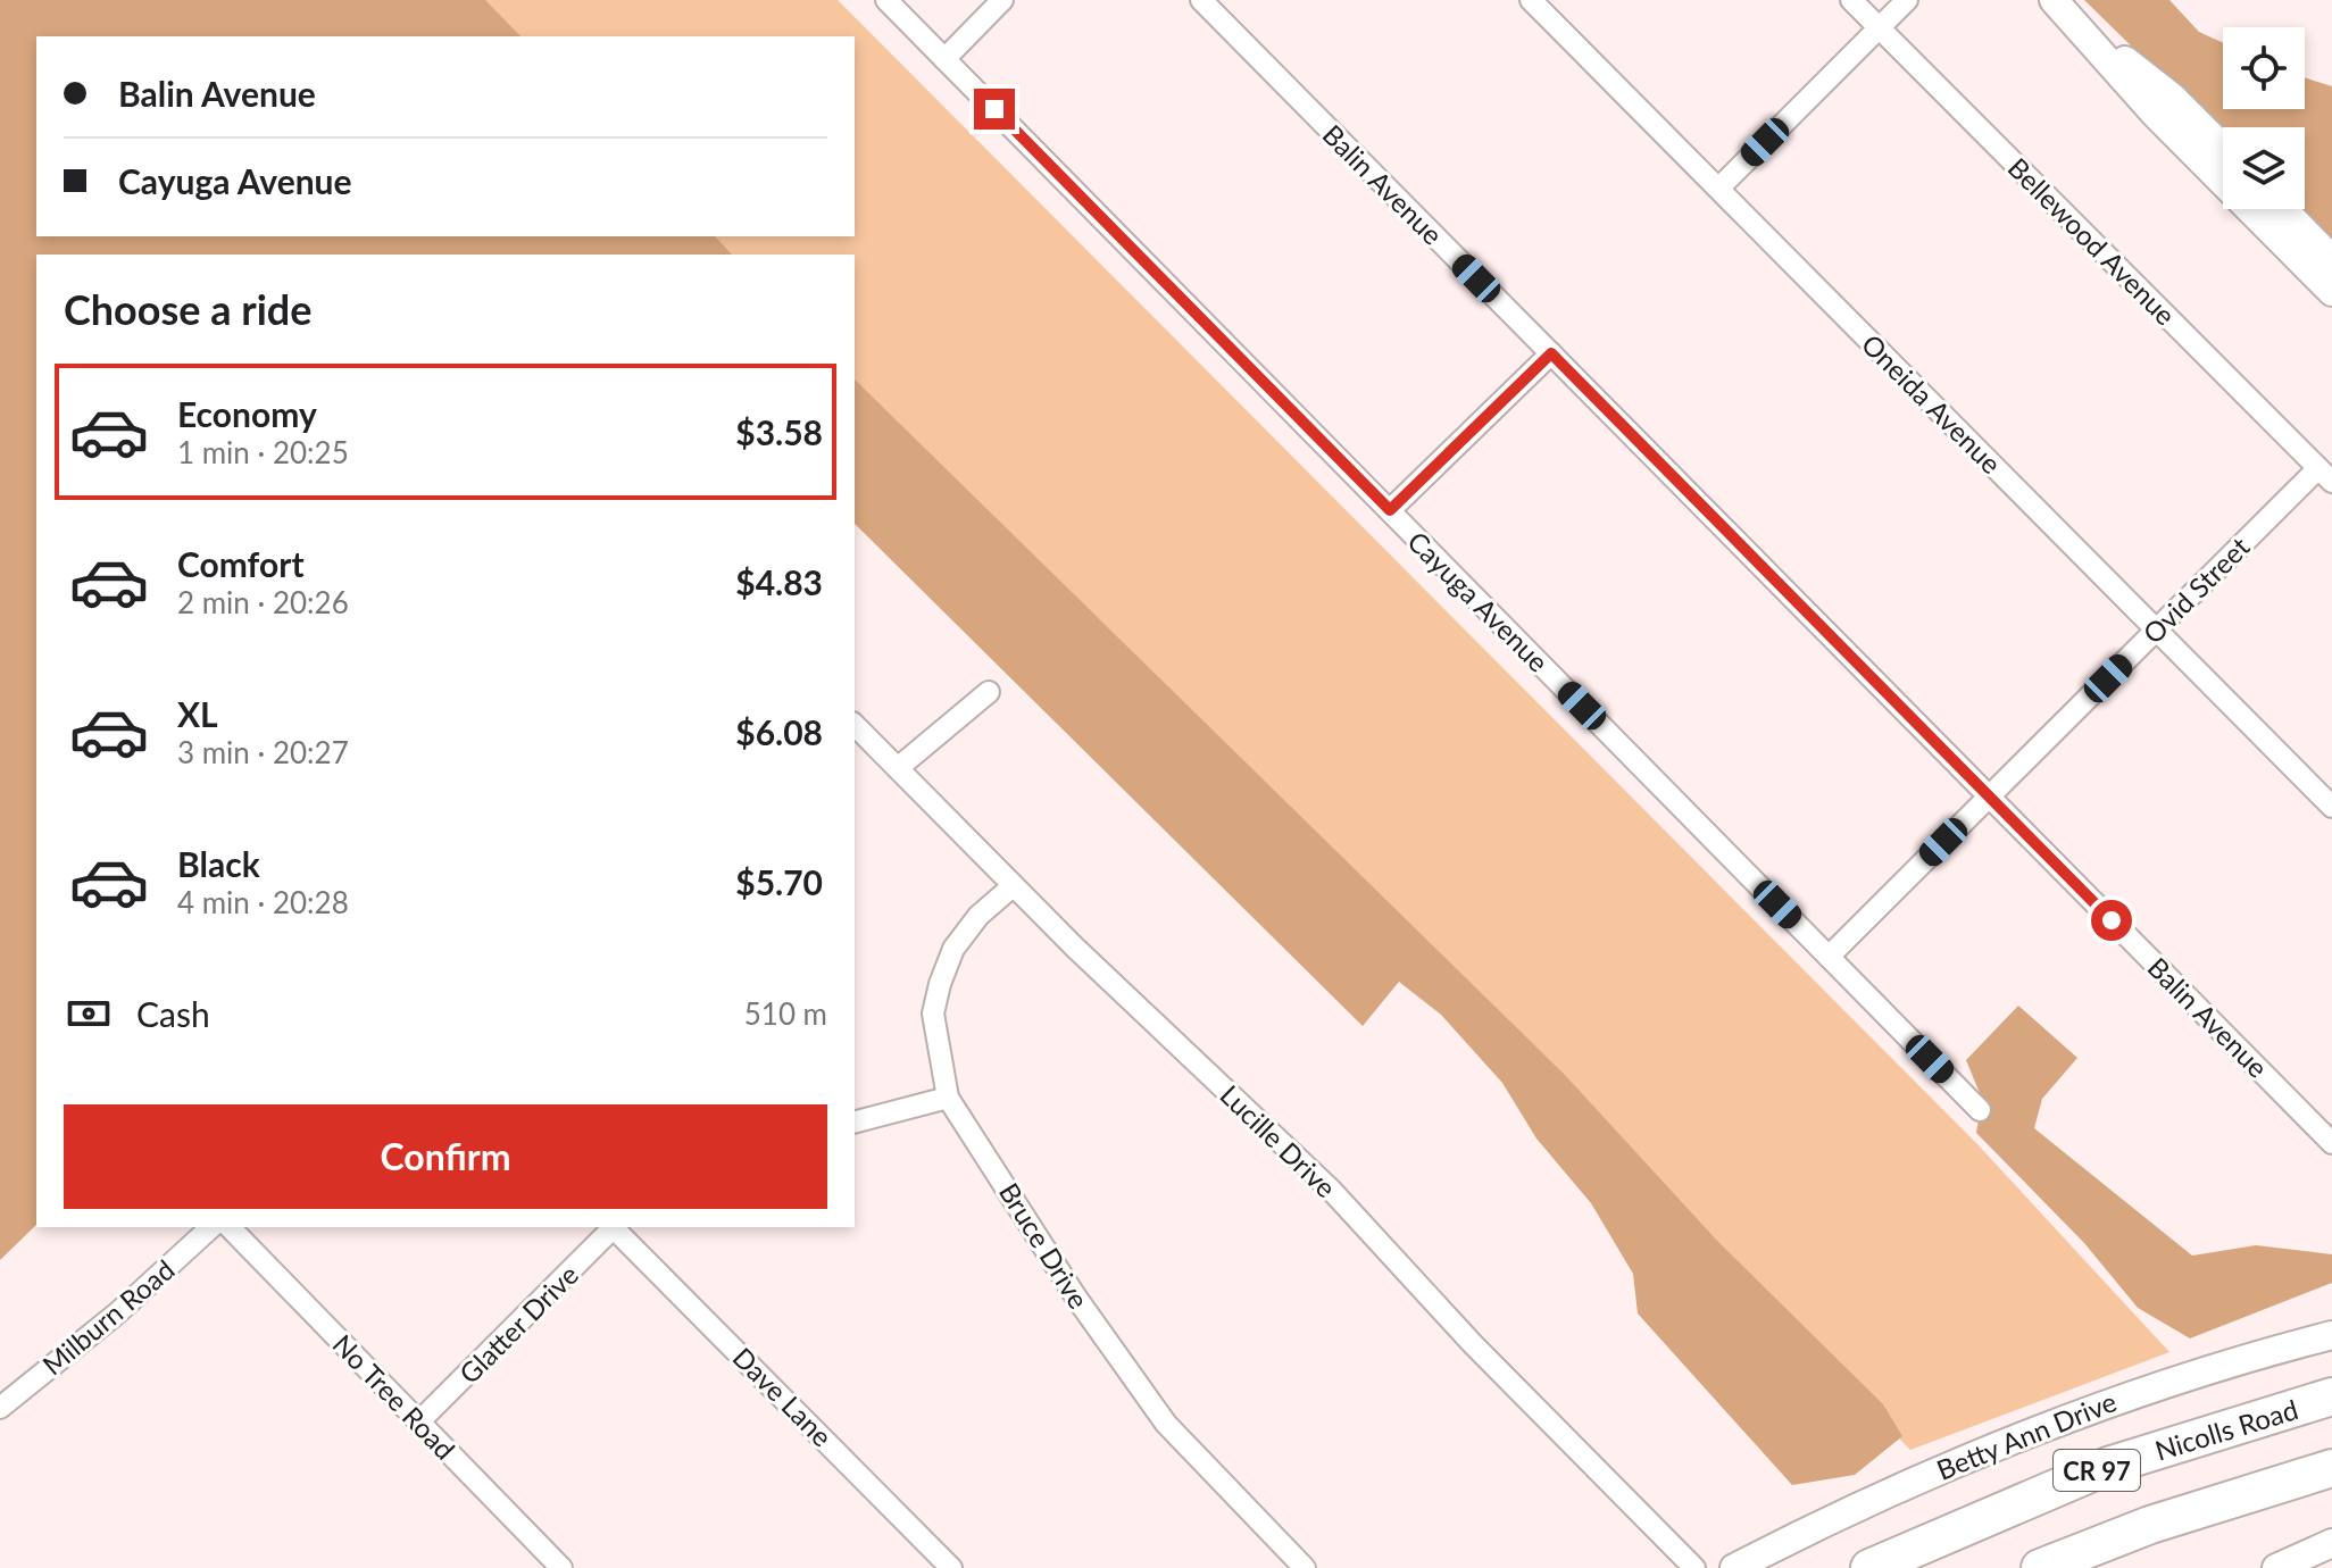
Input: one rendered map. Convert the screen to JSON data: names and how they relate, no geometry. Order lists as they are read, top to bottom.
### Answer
{
  "streets": {
    "highway": ["Nicolls Road", "CR 97"],
    "main road": ["Betty Ann Drive"],
    "street": [
      "Balin Avenue",
      "Bellewood Avenue",
      "Oneida Avenue",
      "Ovid Street",
      "Cayuga Avenue",
      "Lucille Drive",
      "Bruce Drive",
      "Milburn Road",
      "Glatter Drive",
      "No Tree Road",
      "Dave Lane"
    ]
  },
  "crossings": [
    ["Balin Avenue", "Ovid Street"],
    ["Bellewood Avenue", "Ovid Street"],
    ["Oneida Avenue", "Ovid Street"],
    ["Ovid Street", "Cayuga Avenue"],
    ["Lucille Drive", "Bruce Drive"],
    ["Glatter Drive", "No Tree Road"]
  ],
  "page": {
    "banner": ["Balin Avenue", "Cayuga Avenue"],
    "heading": "Choose a ride",
    "list": [
      {
        "name": "Economy",
        "note": "1 min · 20:25",
        "value": "$3.58"
      },
      {
        "name": "Comfort",
        "note": "2 min · 20:26",
        "value": "$4.83"
      },
      {
        "name": "XL",
        "note": "3 min · 20:27",
        "value": "$6.08"
      },
      {
        "name": "Black",
        "note": "4 min · 20:28",
        "value": "$5.70"
      }
    ],
    "pay": ["Cash", "510 m"],
    "buttons": "Confirm"
  }
}
